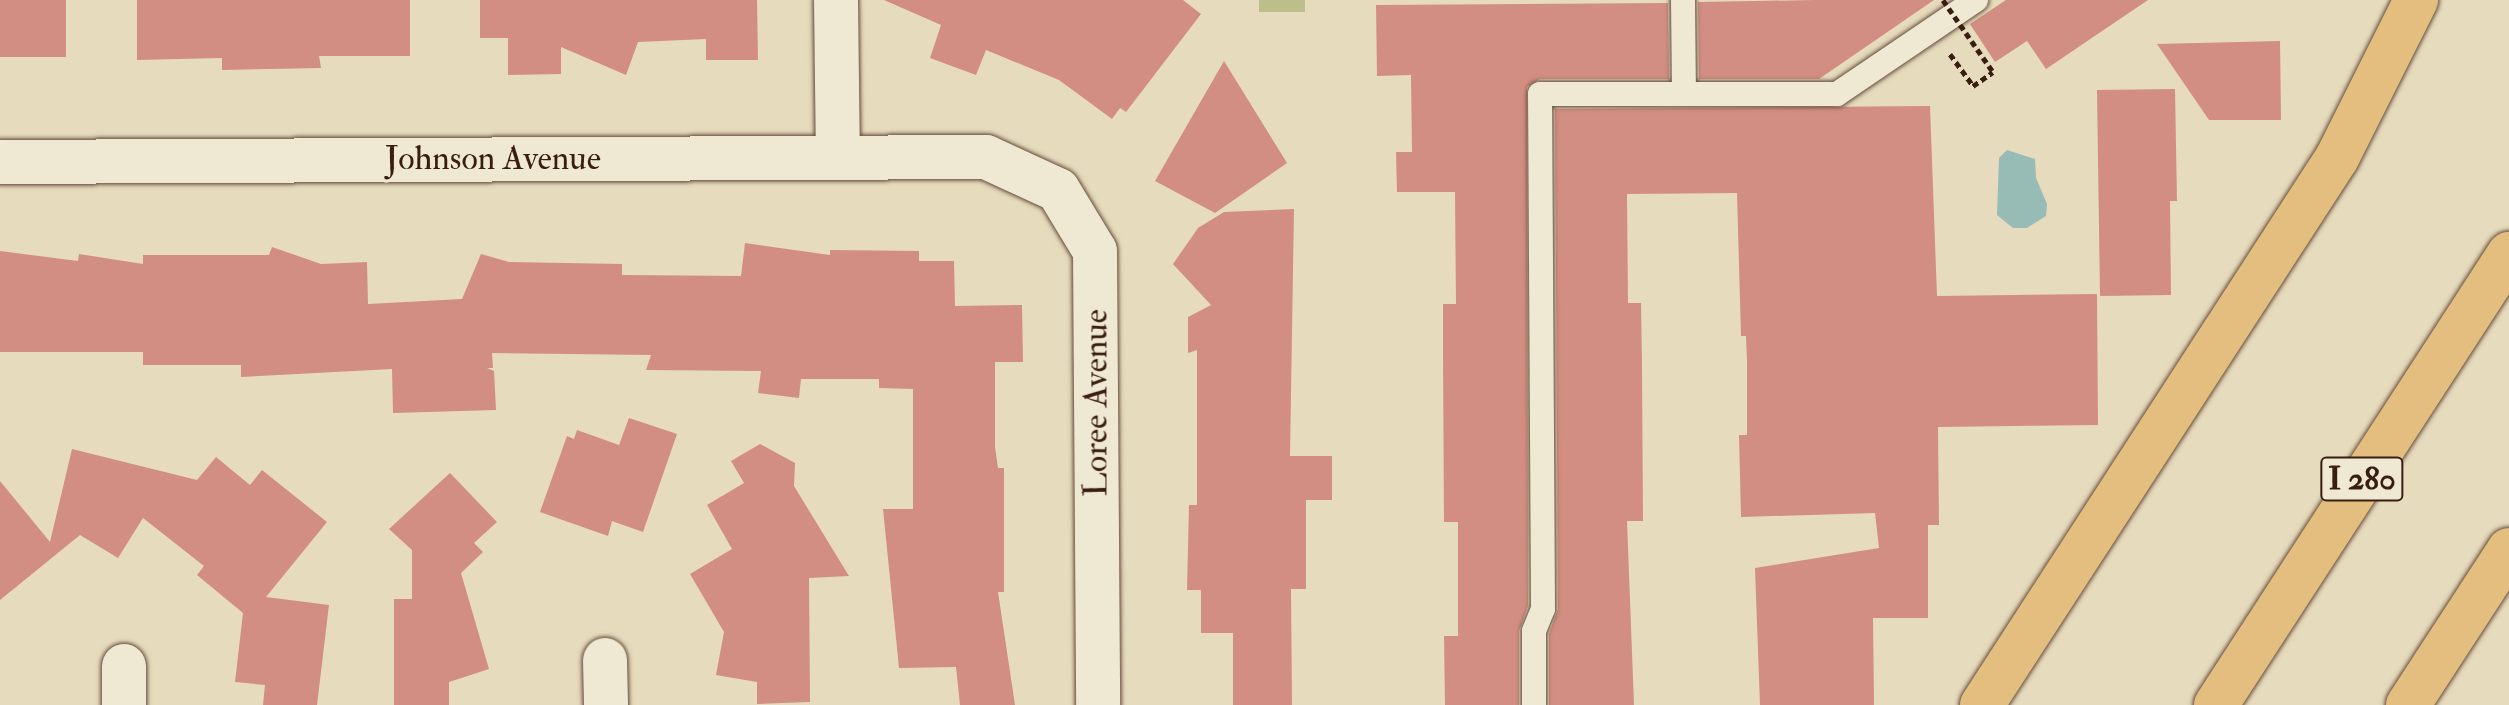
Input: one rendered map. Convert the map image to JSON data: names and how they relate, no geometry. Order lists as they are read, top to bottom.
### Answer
{
  "streets": {
    "highway": ["I 280"],
    "street": ["Johnson Avenue", "Loree Avenue"]
  },
  "crossings": [
    ["Johnson Avenue", "Loree Avenue"]
  ]
}
